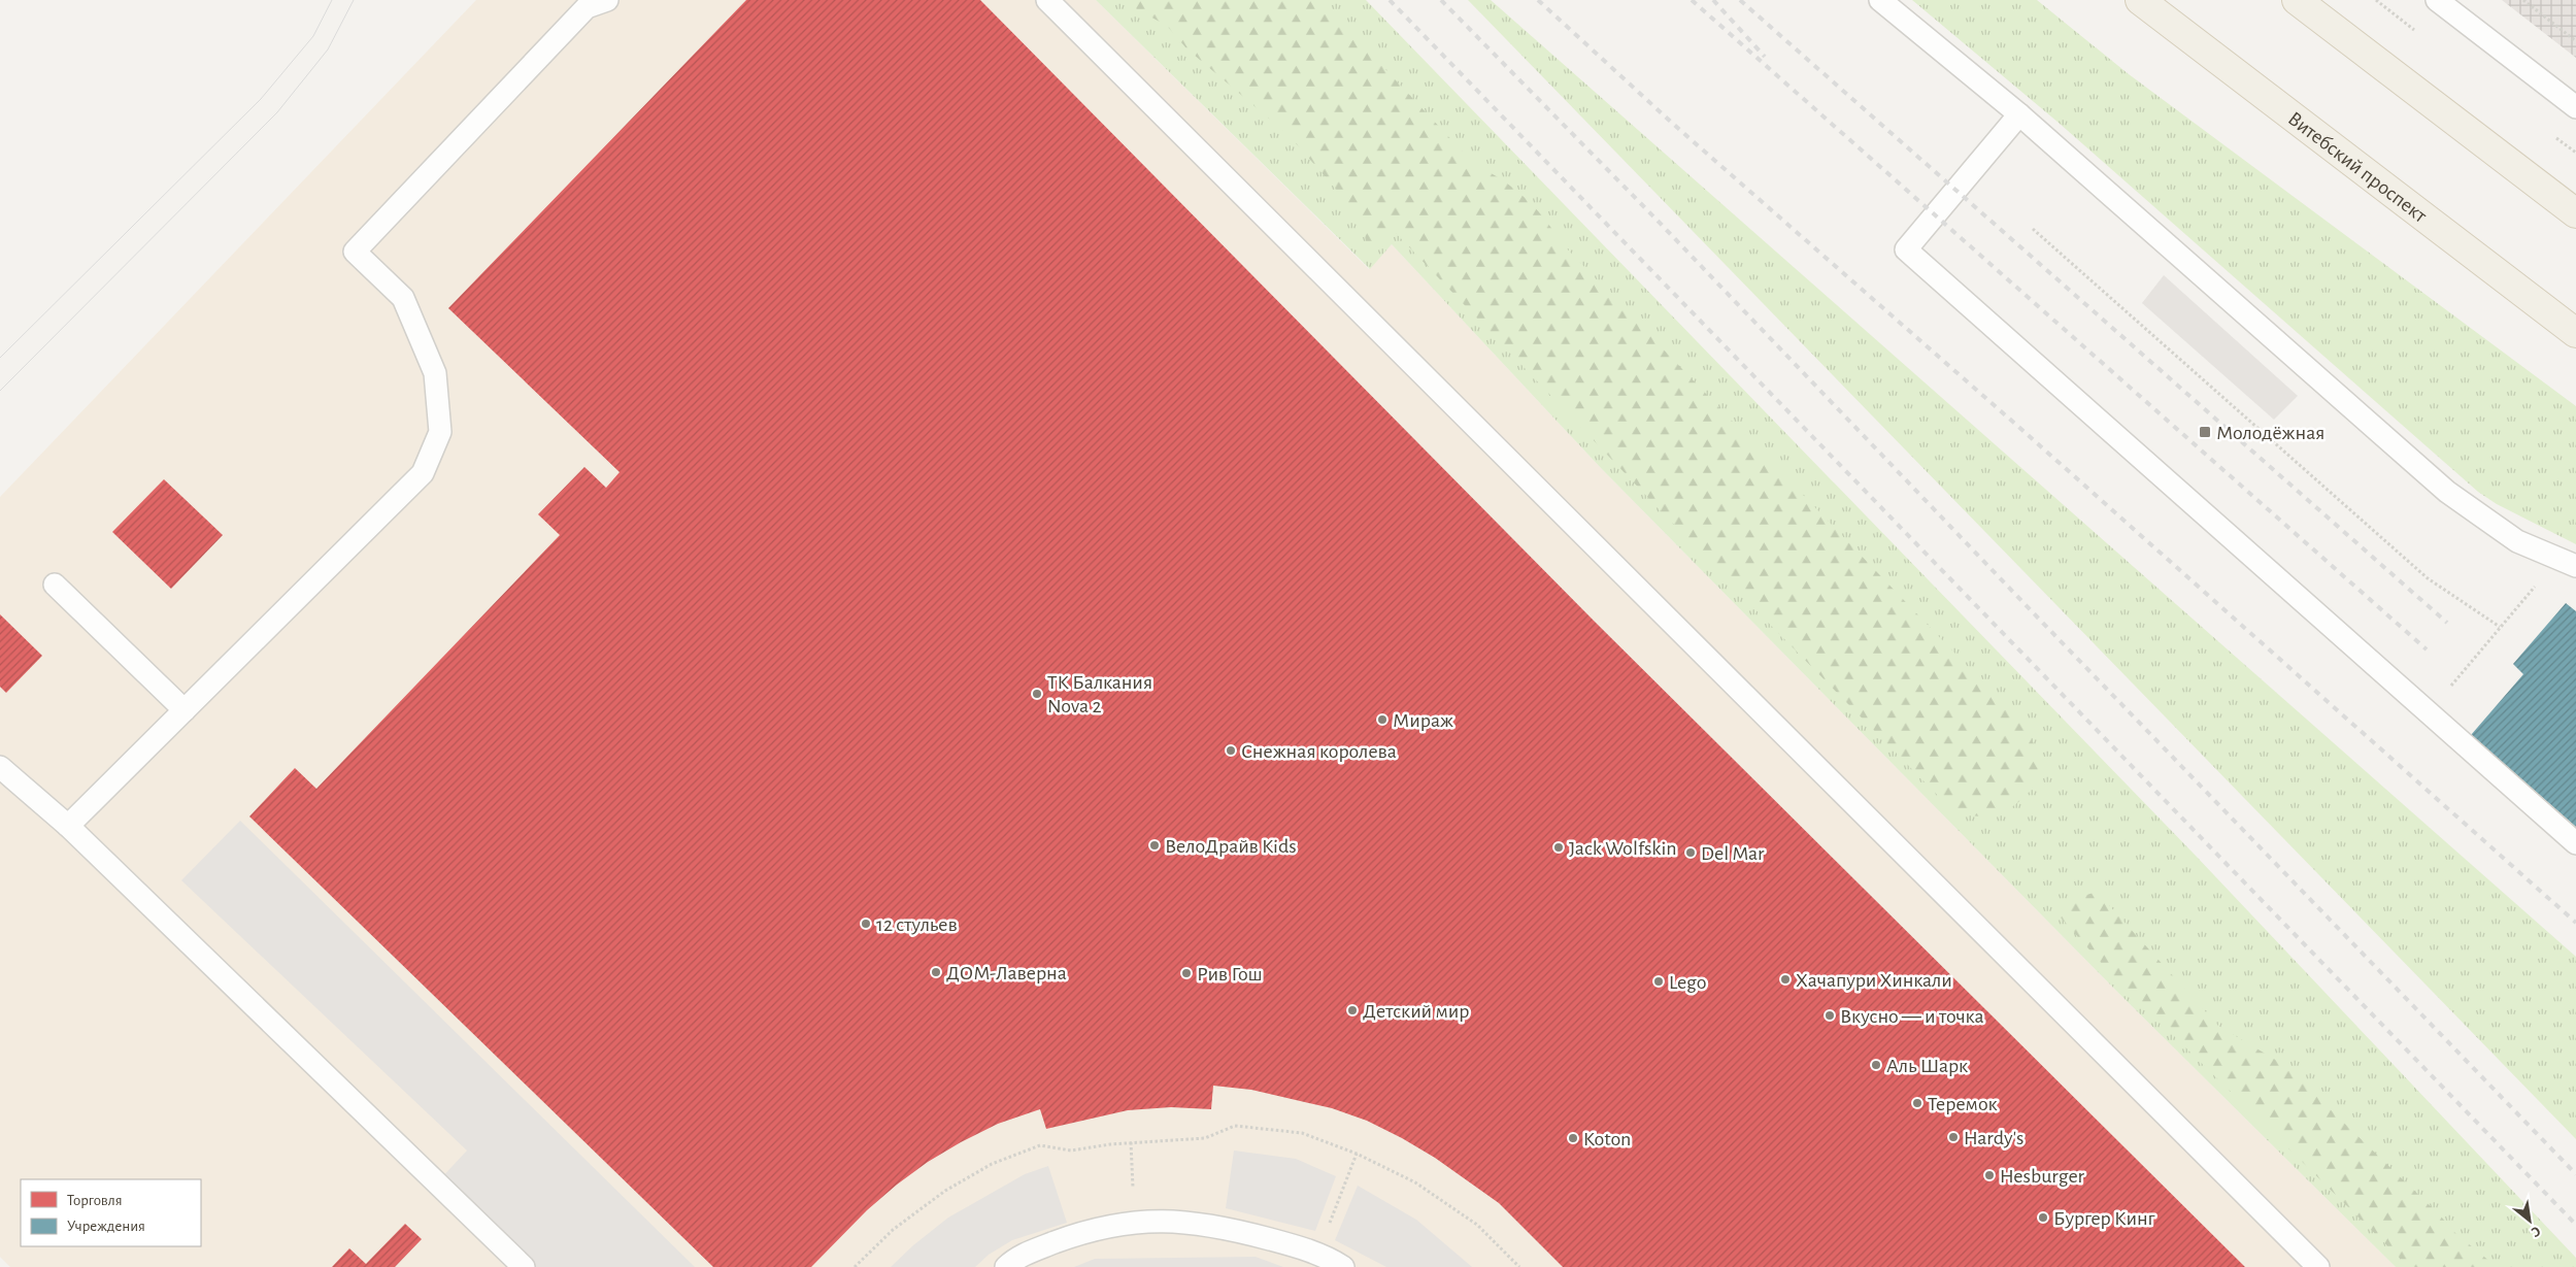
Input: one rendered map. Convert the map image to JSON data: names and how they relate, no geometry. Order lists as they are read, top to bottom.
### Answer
{
  "streets": {
    "main road": ["Витебский проспект"]
  },
  "places": {
    "transit": ["Молодёжная"],
    "other": [
      "ТК Балкания Nova 2",
      "Мираж",
      "Снежная королева",
      "ВелоДрайв Kids",
      "Jack Wolfskin",
      "Del Mar",
      "12 стульев",
      "ДОМ-Лаверна",
      "Рив Гош",
      "Хачапури Хинкали",
      "Lego",
      "Детский мир",
      "Вкусно — и точка",
      "Аль Шарк",
      "Теремок",
      "Hardy's",
      "Koton",
      "Hesburger",
      "Бургер Кинг"
    ]
  },
  "legend": ["Торговля", "Учреждения"],
  "north": "bottom right"
}
